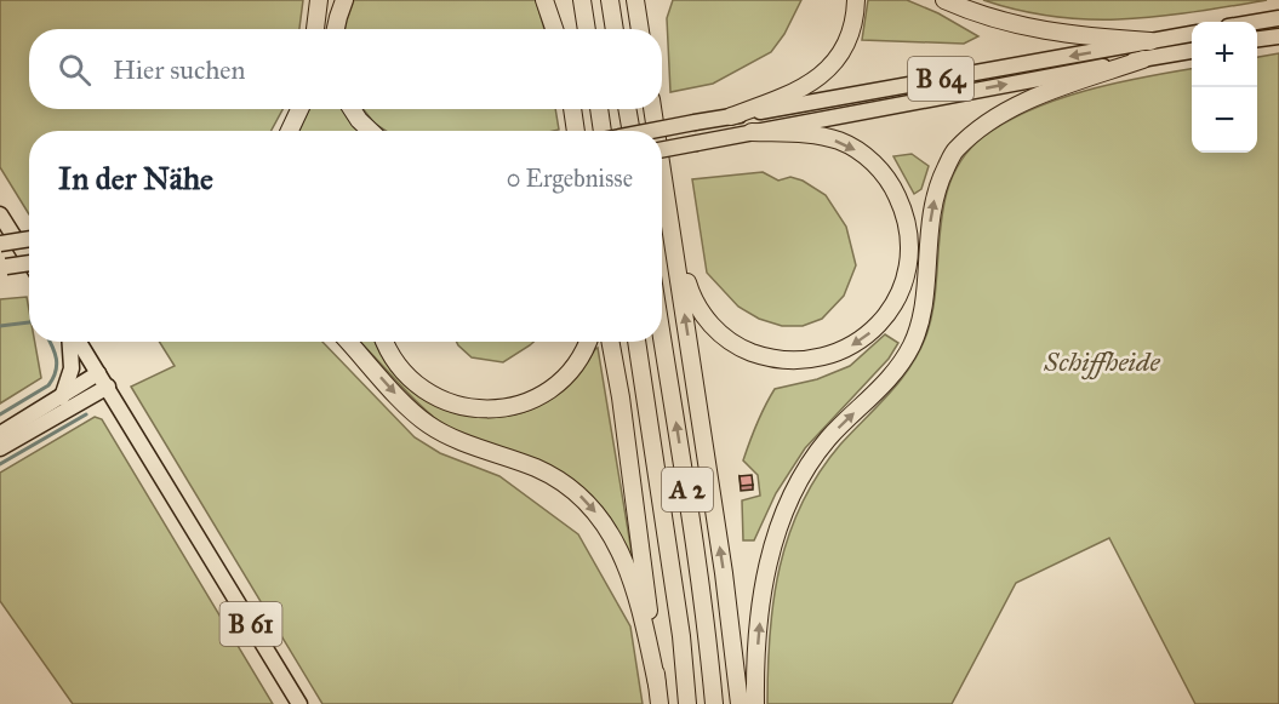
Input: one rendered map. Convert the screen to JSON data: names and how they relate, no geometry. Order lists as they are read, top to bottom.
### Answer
{
  "streets": {
    "highway": ["A 2"],
    "main road": ["B 64", "B 61"]
  },
  "parks": ["Schiffheide"],
  "page": {
    "map_buttons": ["+", "−"],
    "search": "Hier suchen",
    "heading": ["In der Nähe", "0 Ergebnisse"]
  }
}
